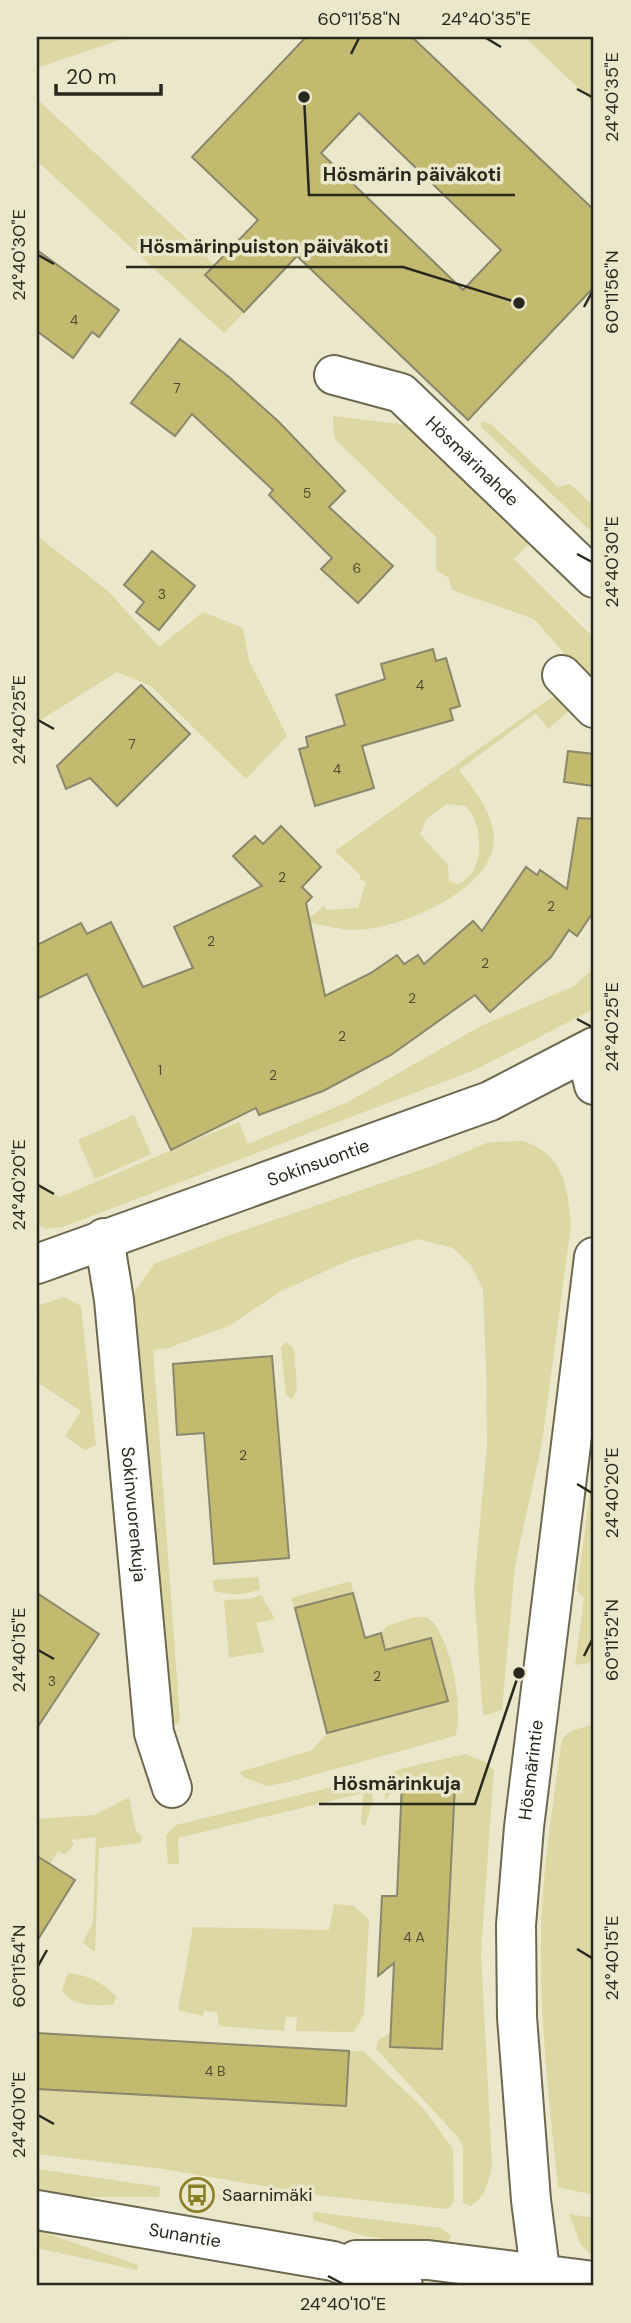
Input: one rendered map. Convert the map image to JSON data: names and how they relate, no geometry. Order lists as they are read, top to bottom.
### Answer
{
  "streets": {
    "street": [
      "Hösmärinahde",
      "Sokinsuontie",
      "Sokinvuorenkuja",
      "Hösmärintie",
      "Sunantie"
    ]
  },
  "crossings": [
    ["Sokinsuontie", "Sokinvuorenkuja"],
    ["Hösmärintie", "Sunantie"]
  ],
  "places": {
    "other": ["Hösmärin päiväkoti", "Hösmärinpuiston päiväkoti", "Hösmärinkuja"],
    "bus stop": ["Saarnimäki"]
  },
  "house_numbers": [
    "4",
    "7",
    "5",
    "6",
    "3",
    "4",
    "7",
    "4",
    "2",
    "2",
    "2",
    "2",
    "2",
    "2",
    "1",
    "2",
    "2",
    "2",
    "3",
    "4 A",
    "4 B"
  ],
  "scale_bar": "20 m",
  "coordinates": [
    "60°11'58\"N",
    "24°40'35\"E",
    "24°40'30\"E",
    "60°11'56\"N",
    "24°40'25\"E",
    "24°40'20\"E",
    "60°11'52\"N",
    "24°40'15\"E",
    "60°11'54\"N",
    "24°40'10\"E"
  ]
}
